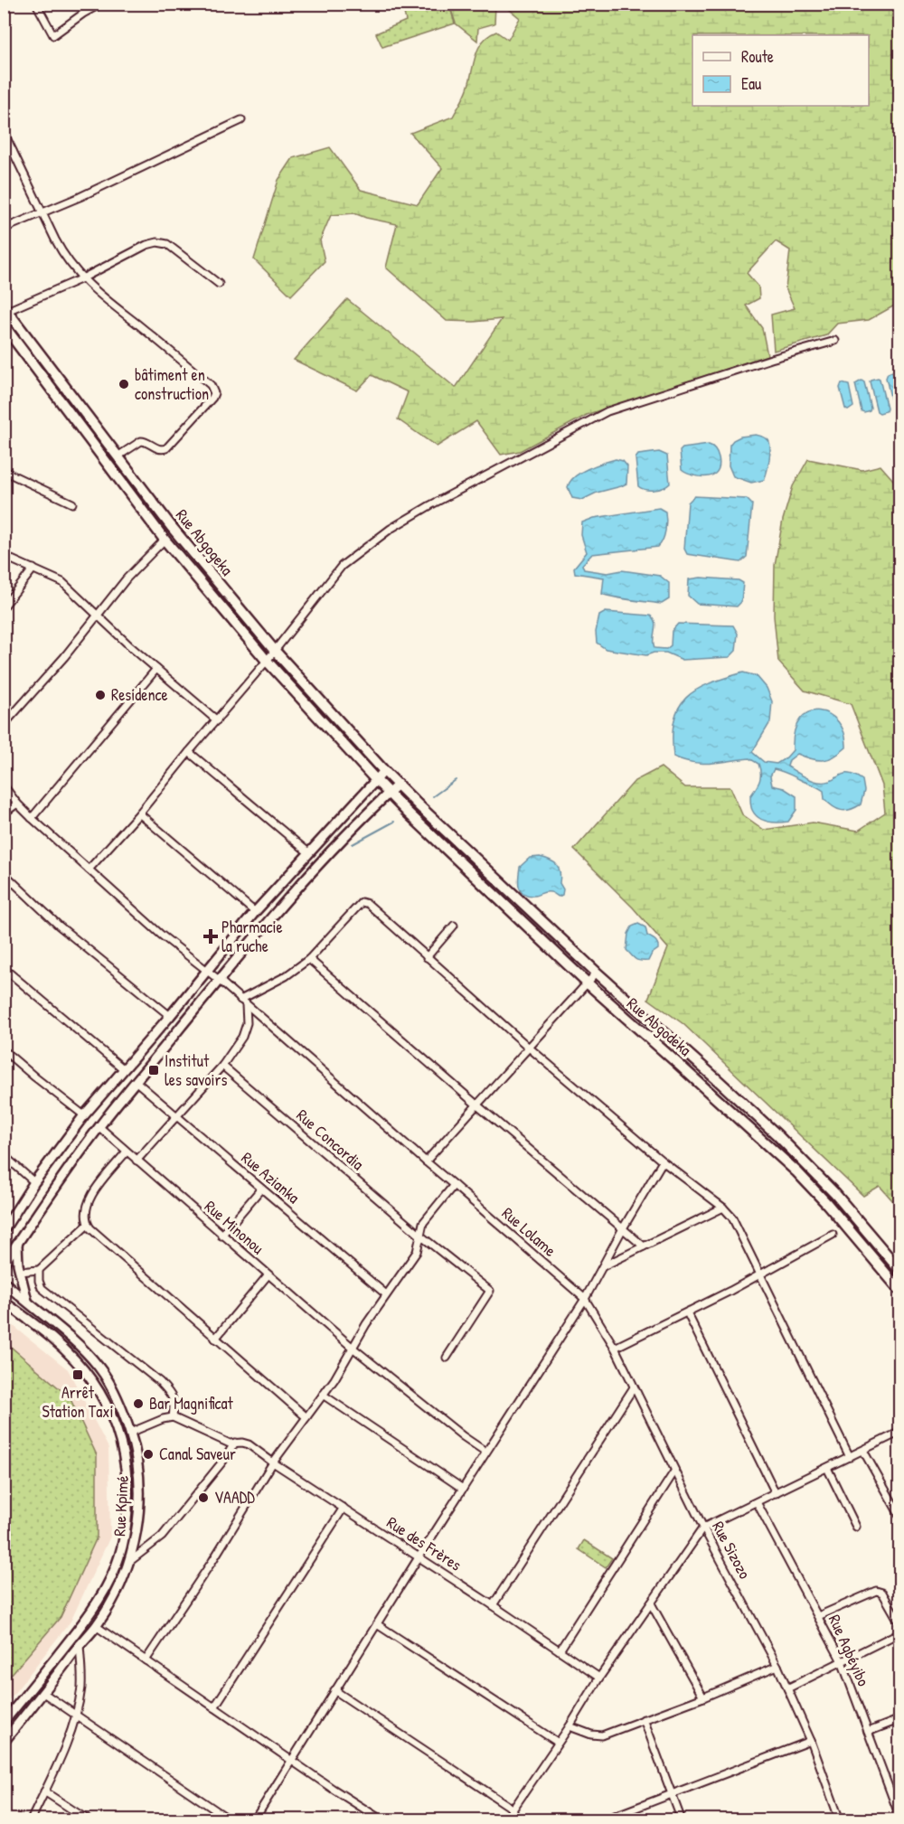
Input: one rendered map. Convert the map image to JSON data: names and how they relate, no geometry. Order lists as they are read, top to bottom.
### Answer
{
  "streets": {
    "main road": ["Rue Abgogeka", "Rue Abgodeka", "Rue Kpimé"],
    "street": [
      "Rue Concordia",
      "Rue Azianka",
      "Rue Minonou",
      "Rue Lolame",
      "Rue des Frères",
      "Rue Sizozo",
      "Rue Agbéyibo"
    ]
  },
  "crossings": [
    ["Rue Abgogeka", "Rue Abgodeka"],
    ["Rue Lolame", "Rue Sizozo"]
  ],
  "places": {
    "other": [
      "bâtiment en construction",
      "Residence",
      "Bar Magnificat",
      "Canal Saveur",
      "VAADD"
    ],
    "health": ["Pharmacie la ruche"],
    "transit": ["Institut les savoirs", "Arrêt Station Taxi"]
  },
  "legend": ["Route", "Eau"]
}
